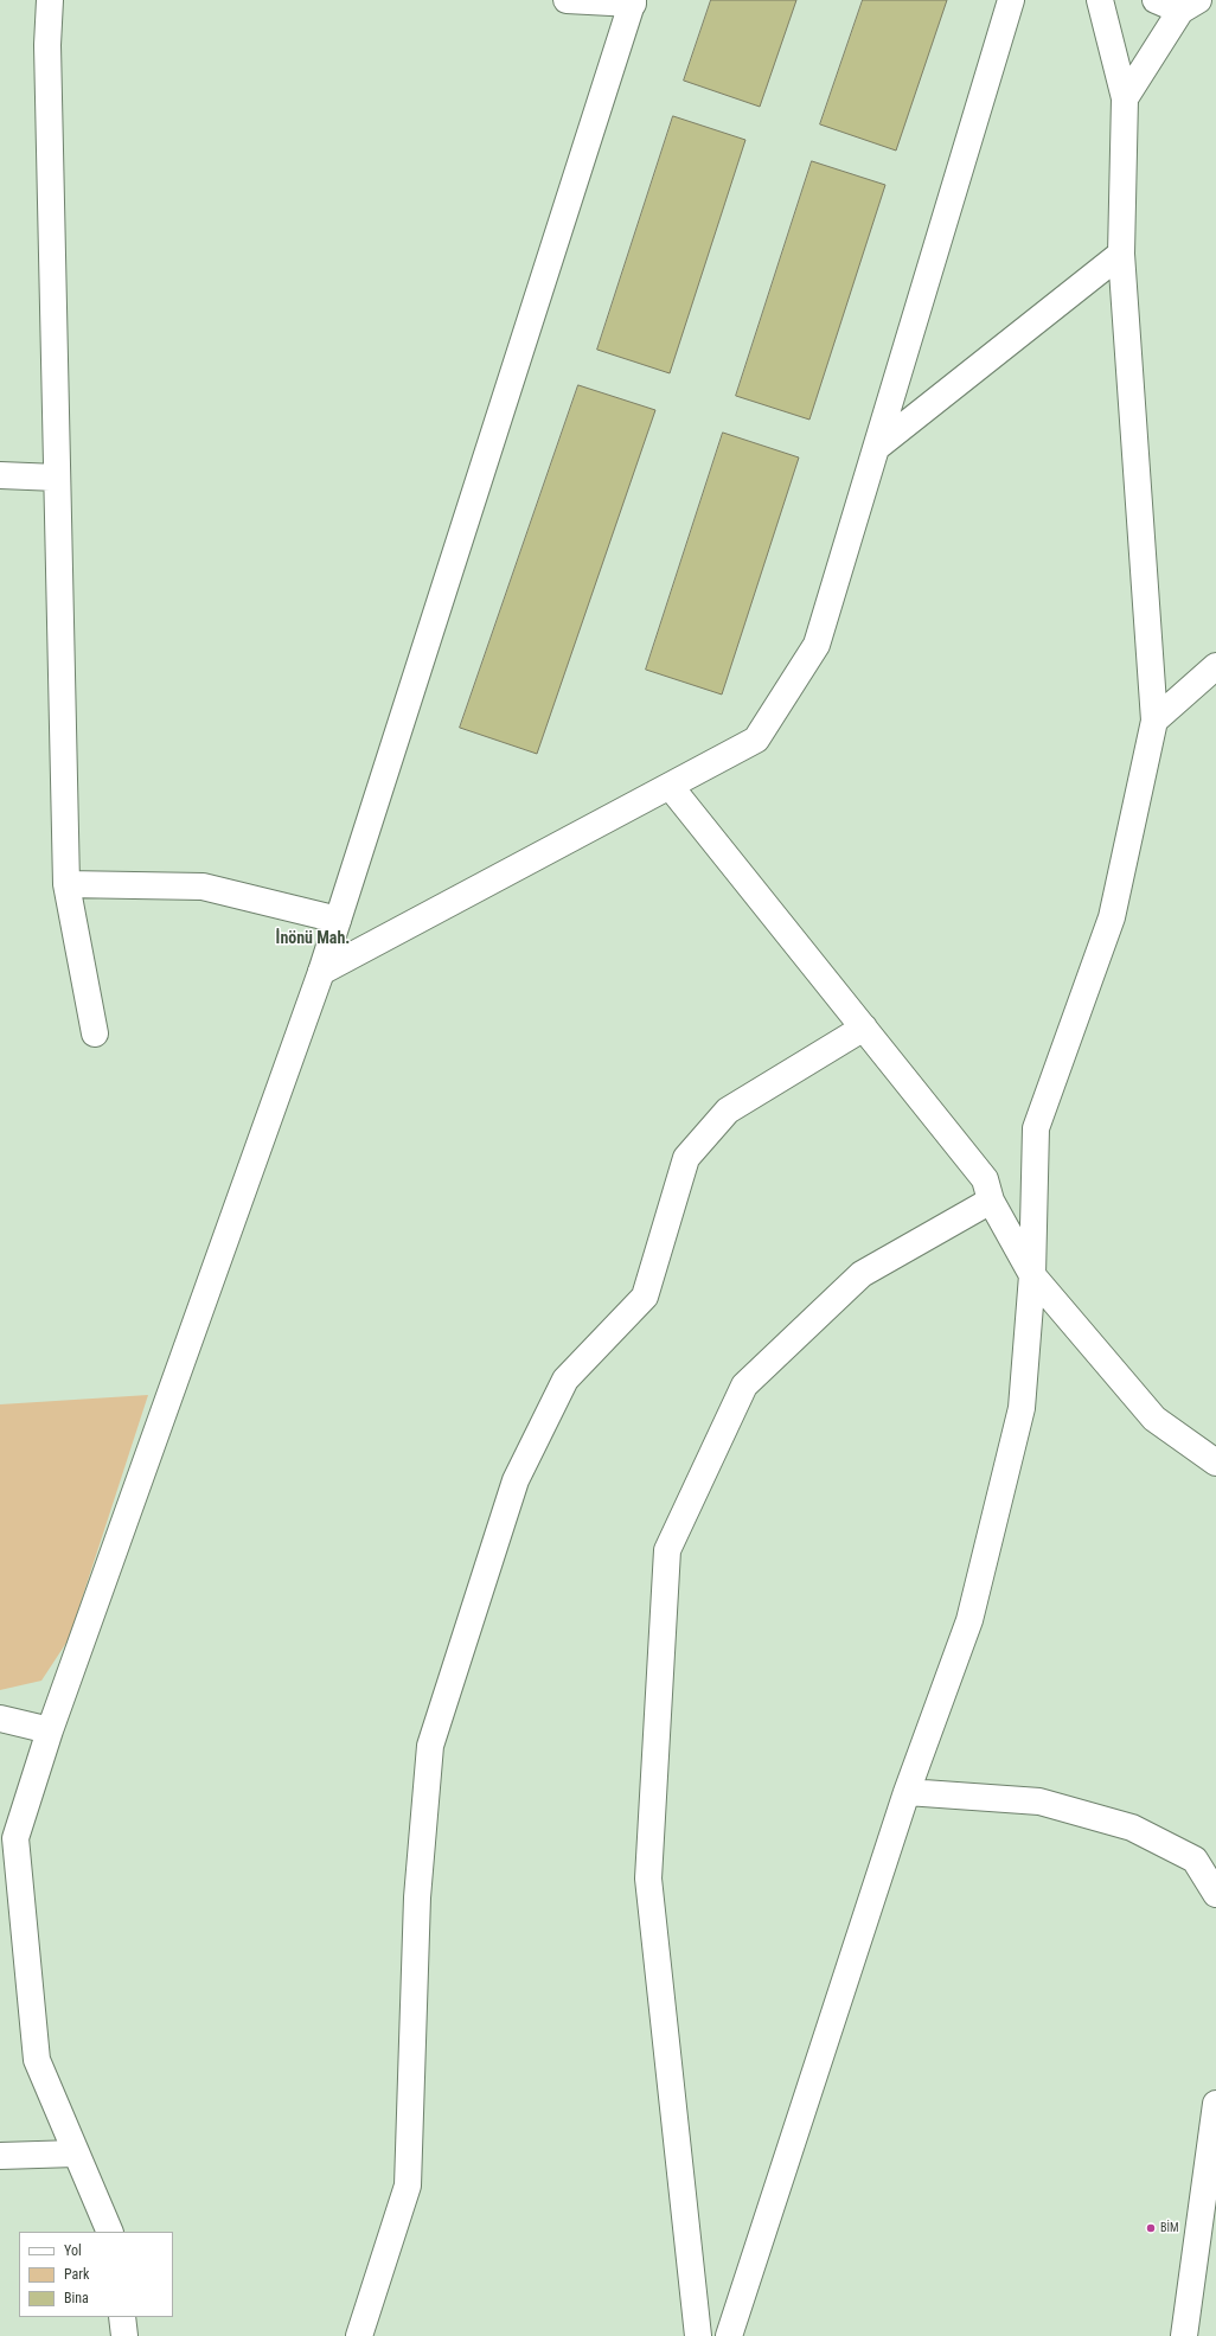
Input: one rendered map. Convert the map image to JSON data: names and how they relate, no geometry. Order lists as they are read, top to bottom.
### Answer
{
  "districts": ["İnönü Mah."],
  "places": ["BİM"],
  "legend": ["Yol", "Park", "Bina"]
}
